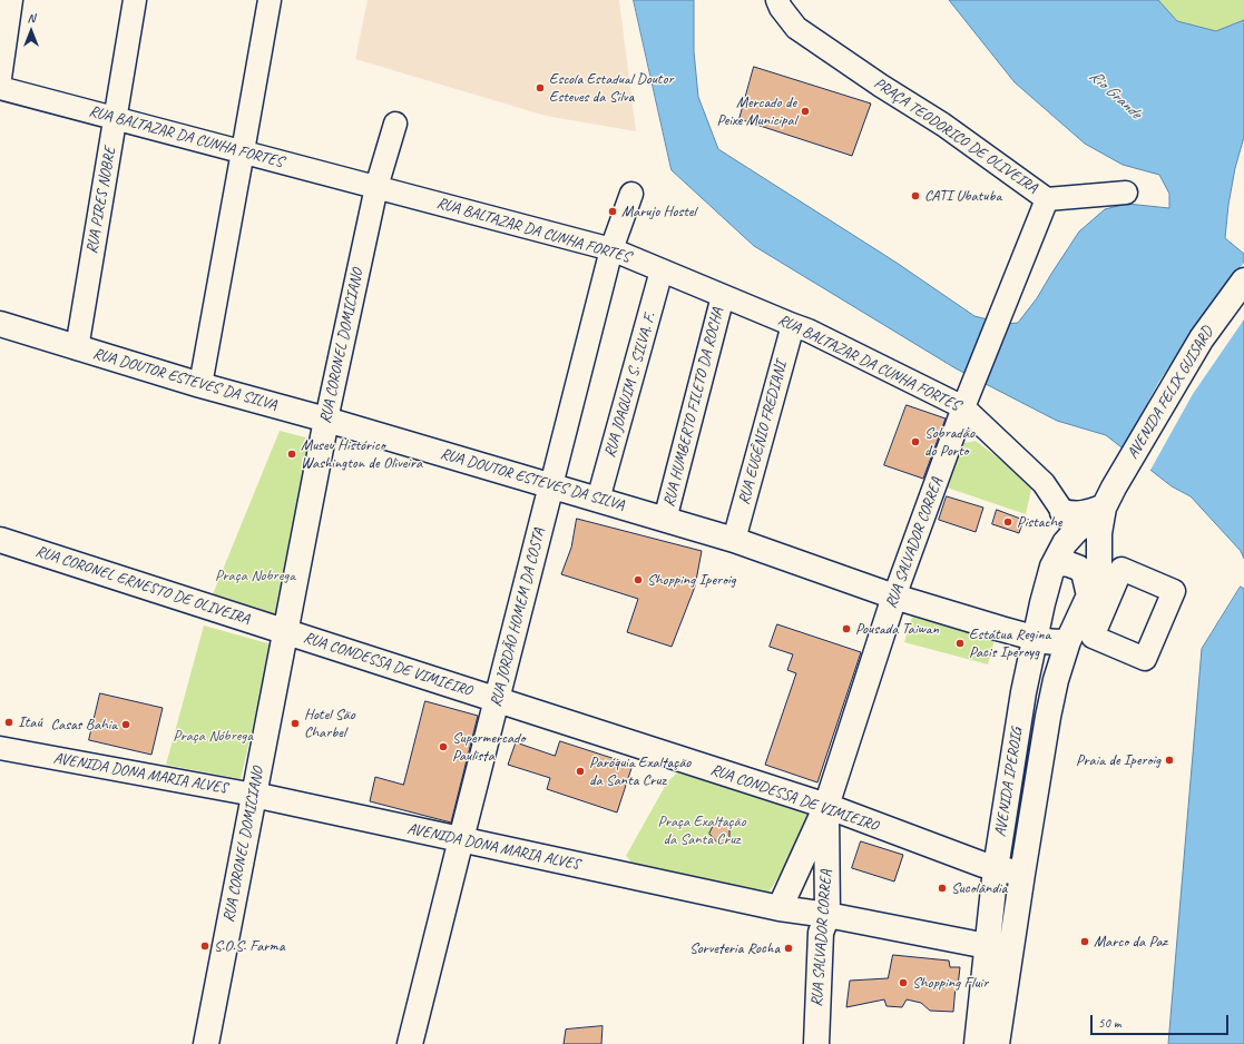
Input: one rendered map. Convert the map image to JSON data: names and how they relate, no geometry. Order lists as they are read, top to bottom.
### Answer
{
  "streets": {
    "street": [
      "PRAÇA TEODORICO DE OLIVEIRA",
      "RUA BALTAZAR DA CUNHA FORTES",
      "RUA PIRES NOBRE",
      "RUA CORONEL DOMICIANO",
      "RUA DOUTOR ESTEVES DA SILVA",
      "RUA JOAQUIM S. SILVA. F.",
      "AVENIDA FELIX GUISARD",
      "RUA HUMBERTO FILETO DA ROCHA",
      "RUA EUGÊNIO FREDIANI",
      "RUA SALVADOR CORREA",
      "RUA CORONEL ERNESTO DE OLIVEIRA",
      "RUA JORDÃO HOMEM DA COSTA",
      "RUA CONDESSA DE VIMIEIRO",
      "AVENIDA DONA MARIA ALVES",
      "AVENIDA IPEROIG"
    ]
  },
  "crossings": [
    ["PRAÇA TEODORICO DE OLIVEIRA", "RUA BALTAZAR DA CUNHA FORTES"],
    ["PRAÇA TEODORICO DE OLIVEIRA", "RUA SALVADOR CORREA"],
    ["RUA BALTAZAR DA CUNHA FORTES", "RUA PIRES NOBRE"],
    ["RUA BALTAZAR DA CUNHA FORTES", "RUA CORONEL DOMICIANO"],
    ["RUA BALTAZAR DA CUNHA FORTES", "RUA JOAQUIM S. SILVA. F."],
    ["RUA BALTAZAR DA CUNHA FORTES", "AVENIDA FELIX GUISARD"],
    ["RUA BALTAZAR DA CUNHA FORTES", "RUA HUMBERTO FILETO DA ROCHA"],
    ["RUA BALTAZAR DA CUNHA FORTES", "RUA EUGÊNIO FREDIANI"],
    ["RUA BALTAZAR DA CUNHA FORTES", "RUA SALVADOR CORREA"],
    ["RUA BALTAZAR DA CUNHA FORTES", "RUA JORDÃO HOMEM DA COSTA"],
    ["RUA BALTAZAR DA CUNHA FORTES", "AVENIDA IPEROIG"],
    ["RUA PIRES NOBRE", "RUA DOUTOR ESTEVES DA SILVA"],
    ["RUA CORONEL DOMICIANO", "RUA DOUTOR ESTEVES DA SILVA"],
    ["RUA CORONEL DOMICIANO", "RUA CORONEL ERNESTO DE OLIVEIRA"],
    ["RUA CORONEL DOMICIANO", "RUA CONDESSA DE VIMIEIRO"],
    ["RUA CORONEL DOMICIANO", "AVENIDA DONA MARIA ALVES"],
    ["RUA DOUTOR ESTEVES DA SILVA", "RUA JOAQUIM S. SILVA. F."],
    ["RUA DOUTOR ESTEVES DA SILVA", "RUA HUMBERTO FILETO DA ROCHA"],
    ["RUA DOUTOR ESTEVES DA SILVA", "RUA EUGÊNIO FREDIANI"],
    ["RUA DOUTOR ESTEVES DA SILVA", "RUA SALVADOR CORREA"],
    ["RUA DOUTOR ESTEVES DA SILVA", "RUA JORDÃO HOMEM DA COSTA"],
    ["RUA DOUTOR ESTEVES DA SILVA", "AVENIDA IPEROIG"],
    ["AVENIDA FELIX GUISARD", "AVENIDA IPEROIG"],
    ["RUA SALVADOR CORREA", "RUA CONDESSA DE VIMIEIRO"],
    ["RUA SALVADOR CORREA", "AVENIDA DONA MARIA ALVES"],
    ["RUA CORONEL ERNESTO DE OLIVEIRA", "RUA CONDESSA DE VIMIEIRO"],
    ["RUA JORDÃO HOMEM DA COSTA", "RUA CONDESSA DE VIMIEIRO"],
    ["RUA JORDÃO HOMEM DA COSTA", "AVENIDA DONA MARIA ALVES"],
    ["RUA CONDESSA DE VIMIEIRO", "AVENIDA IPEROIG"],
    ["AVENIDA DONA MARIA ALVES", "AVENIDA IPEROIG"]
  ],
  "water": ["Rio Grande"],
  "parks": ["Praça Nobrega", "Praça Nóbrega", "Praça Exaltação da Santa Cruz"],
  "places": [
    "Escola Estadual Doutor Esteves da Silva",
    "Mercado de Peixe Municipal",
    "CATI Ubatuba",
    "Marujo Hostel",
    "Sobradão do Porto",
    "Museu Histórico Washington de Oliveira",
    "Pistache",
    "Shopping Iperoig",
    "Pousada Taiwan",
    "Estátua Regina Pacis Iperoyg",
    "Itaú",
    "Hotel São Charbel",
    "Casas Bahia",
    "Supermercado Paulista",
    "Praia de Iperoig",
    "Paróquia Exaltação da Santa Cruz",
    "Sucolândia",
    "Marco da Paz",
    "S.O.S. Farma",
    "Sorveteria Rocha",
    "Shopping Fluir"
  ],
  "scale_bar": "50 m",
  "north": "top"
}
